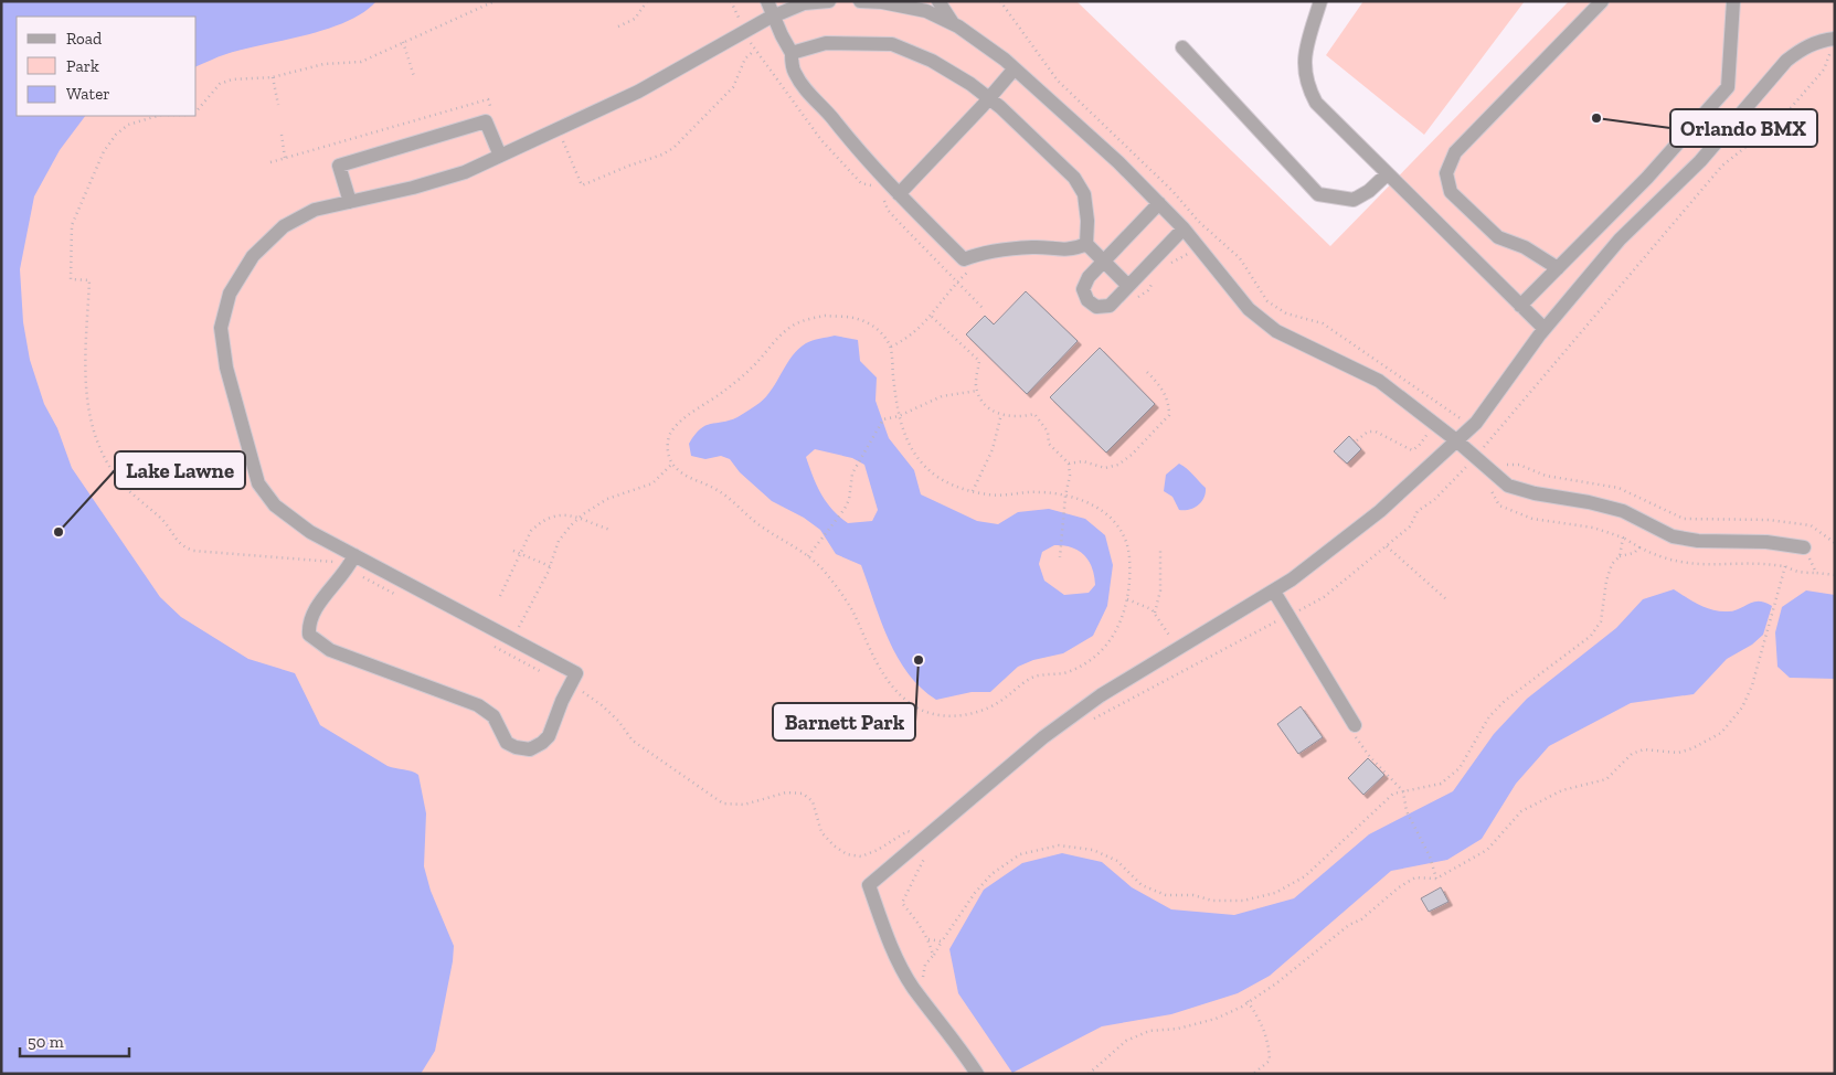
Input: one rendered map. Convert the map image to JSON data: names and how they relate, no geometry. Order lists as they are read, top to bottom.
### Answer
{
  "places": ["Orlando BMX", "Lake Lawne", "Barnett Park"],
  "legend": ["Road", "Park", "Water"],
  "scale_bar": "50 m"
}
